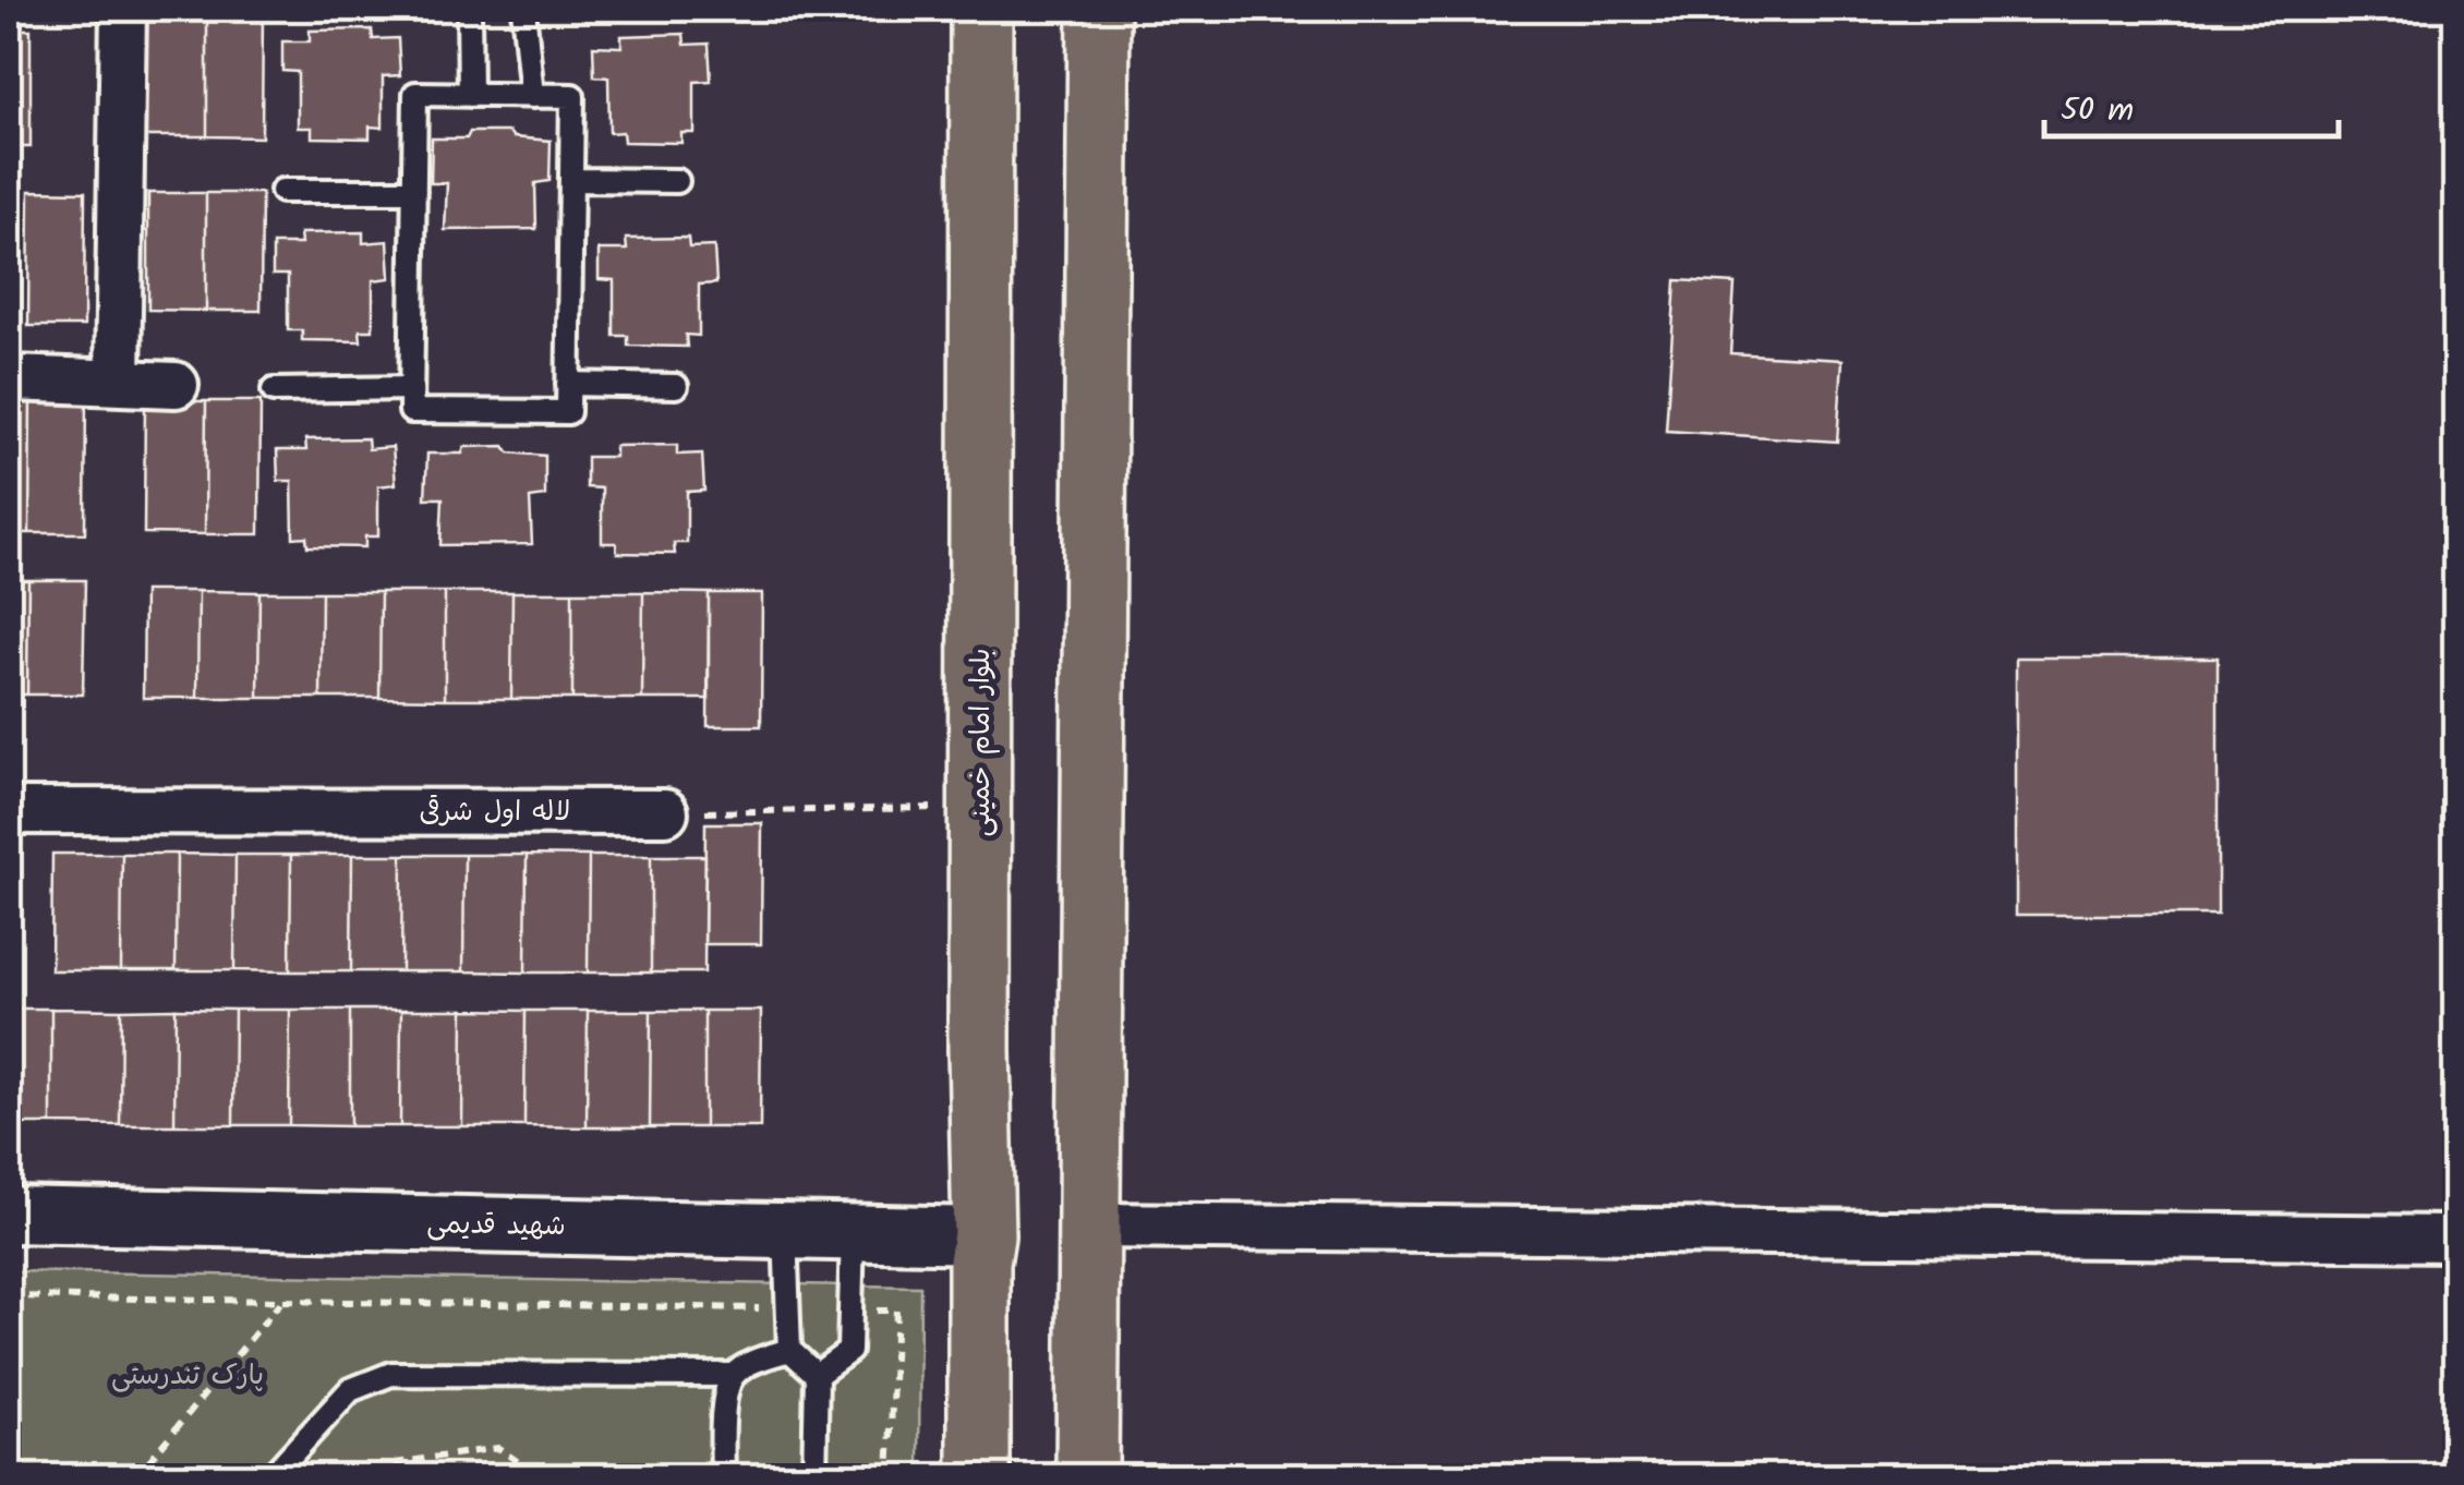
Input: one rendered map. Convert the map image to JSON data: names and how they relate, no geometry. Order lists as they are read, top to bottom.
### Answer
{
  "streets": {
    "main road": ["بلوار امام خمینی"],
    "street": ["لاله اول شرقی", "شهید قدیمی"]
  },
  "crossings": [
    ["بلوار امام خمینی", "شهید قدیمی"]
  ],
  "parks": ["پارک تندرستی"],
  "scale_bar": "50 m"
}
